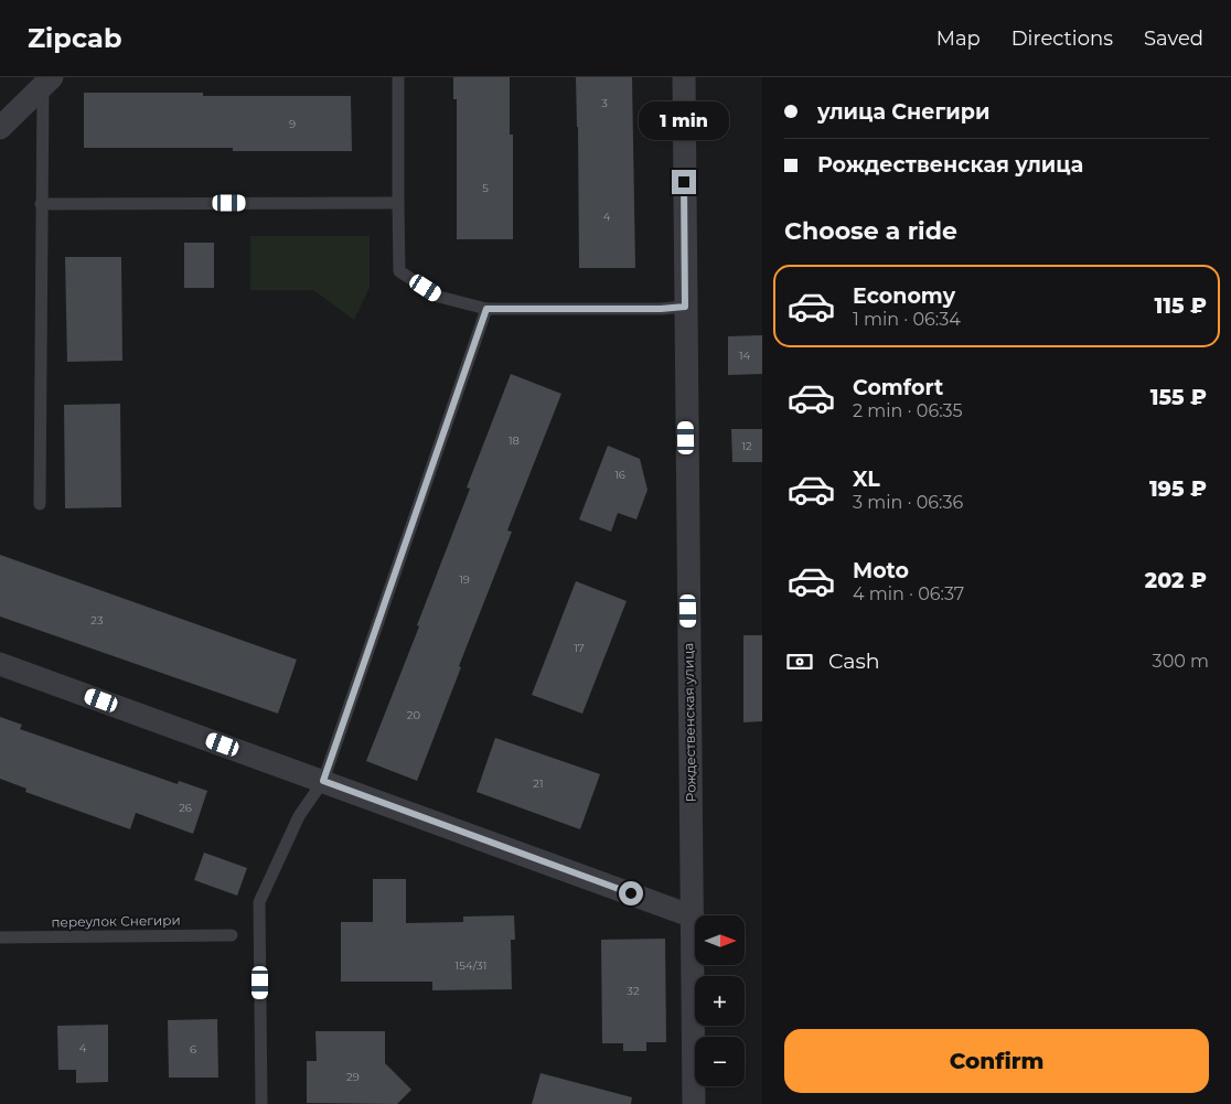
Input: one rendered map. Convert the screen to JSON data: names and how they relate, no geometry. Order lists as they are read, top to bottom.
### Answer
{
  "streets": {
    "street": ["Рождественская улица"],
    "lane": ["переулок Снегири"]
  },
  "house_numbers": [
    "3",
    "9",
    "5",
    "4",
    "14",
    "18",
    "12",
    "16",
    "19",
    "23",
    "17",
    "20",
    "21",
    "26",
    "154/31",
    "32",
    "4",
    "6",
    "29"
  ],
  "north": "right",
  "page": {
    "header": "Zipcab",
    "nav": ["Map", "Directions", "Saved"],
    "banner": ["улица Снегири", "Рождественская улица"],
    "bubble": "1 min",
    "heading": "Choose a ride",
    "list": [
      {
        "name": "Economy",
        "note": "1 min · 06:34",
        "value": "115 ₽"
      },
      {
        "name": "Comfort",
        "note": "2 min · 06:35",
        "value": "155 ₽"
      },
      {
        "name": "XL",
        "note": "3 min · 06:36",
        "value": "195 ₽"
      },
      {
        "name": "Moto",
        "note": "4 min · 06:37",
        "value": "202 ₽"
      }
    ],
    "pay": ["Cash", "300 m"],
    "map_buttons": ["+", "−"],
    "buttons": "Confirm"
  }
}
